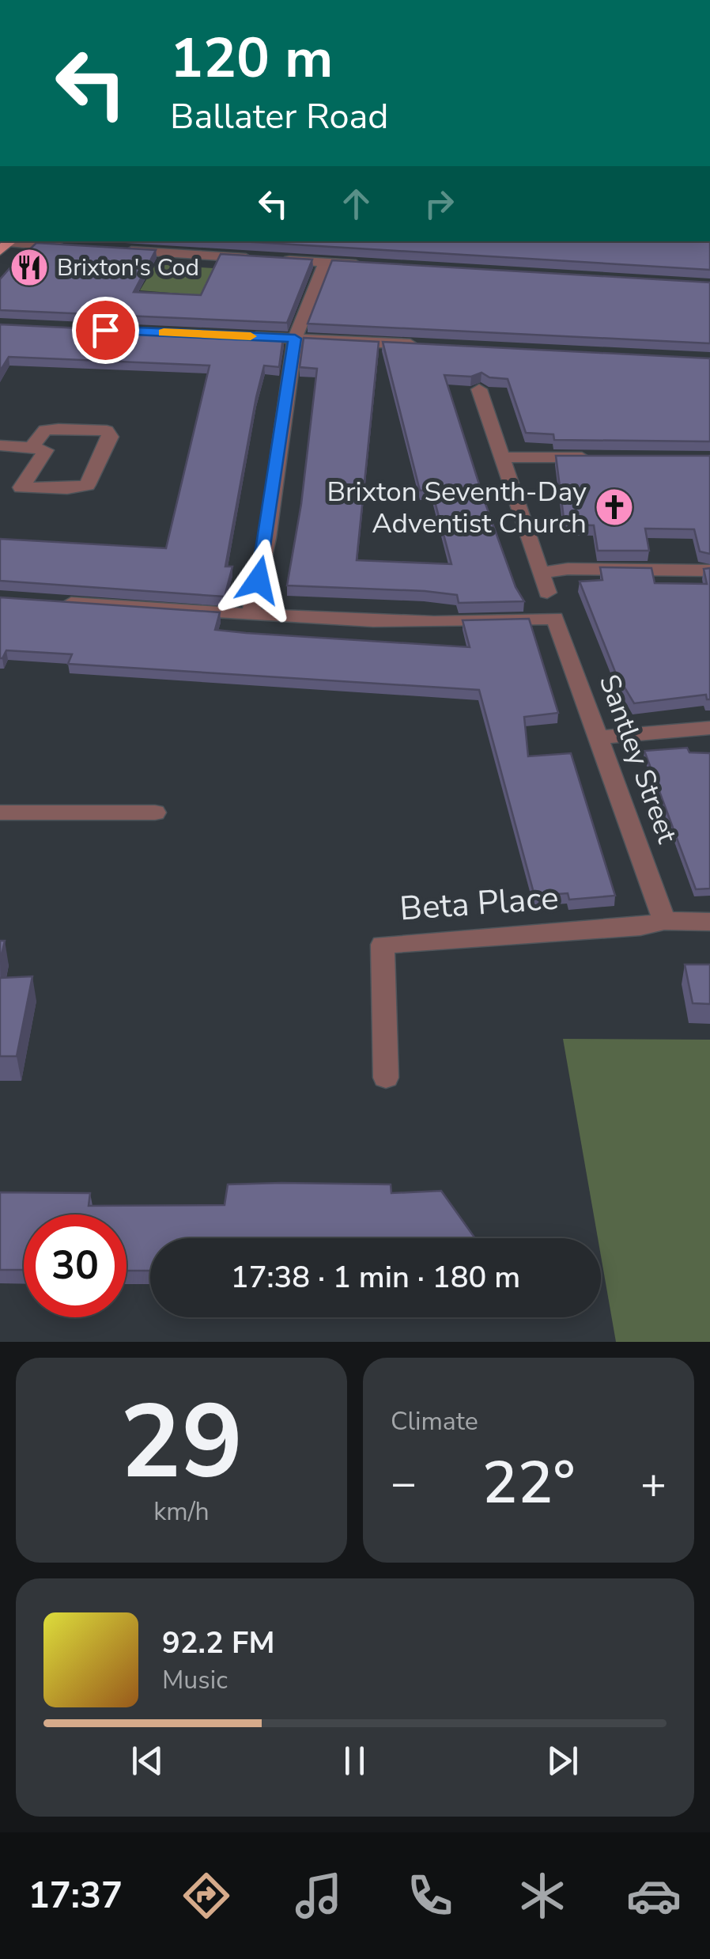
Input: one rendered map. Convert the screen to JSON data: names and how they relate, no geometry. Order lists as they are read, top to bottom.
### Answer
{
  "streets": {
    "street": ["Santley Street", "Beta Place"]
  },
  "crossings": [
    ["Santley Street", "Beta Place"]
  ],
  "places": {
    "restaurant": ["Brixton's Cod"],
    "church": ["Brixton Seventh-Day Adventist Church"]
  },
  "page": {
    "turn": ["120 m", "Ballater Road"],
    "limit": "30",
    "trip": "17:38 · 1 min · 180 m",
    "tile": [
      ["29", "km/h"],
      "Climate"
    ],
    "heat": ["−", "22°", "+"],
    "song": ["92.2 FM", "Music"],
    "tabs": "17:37"
  }
}
